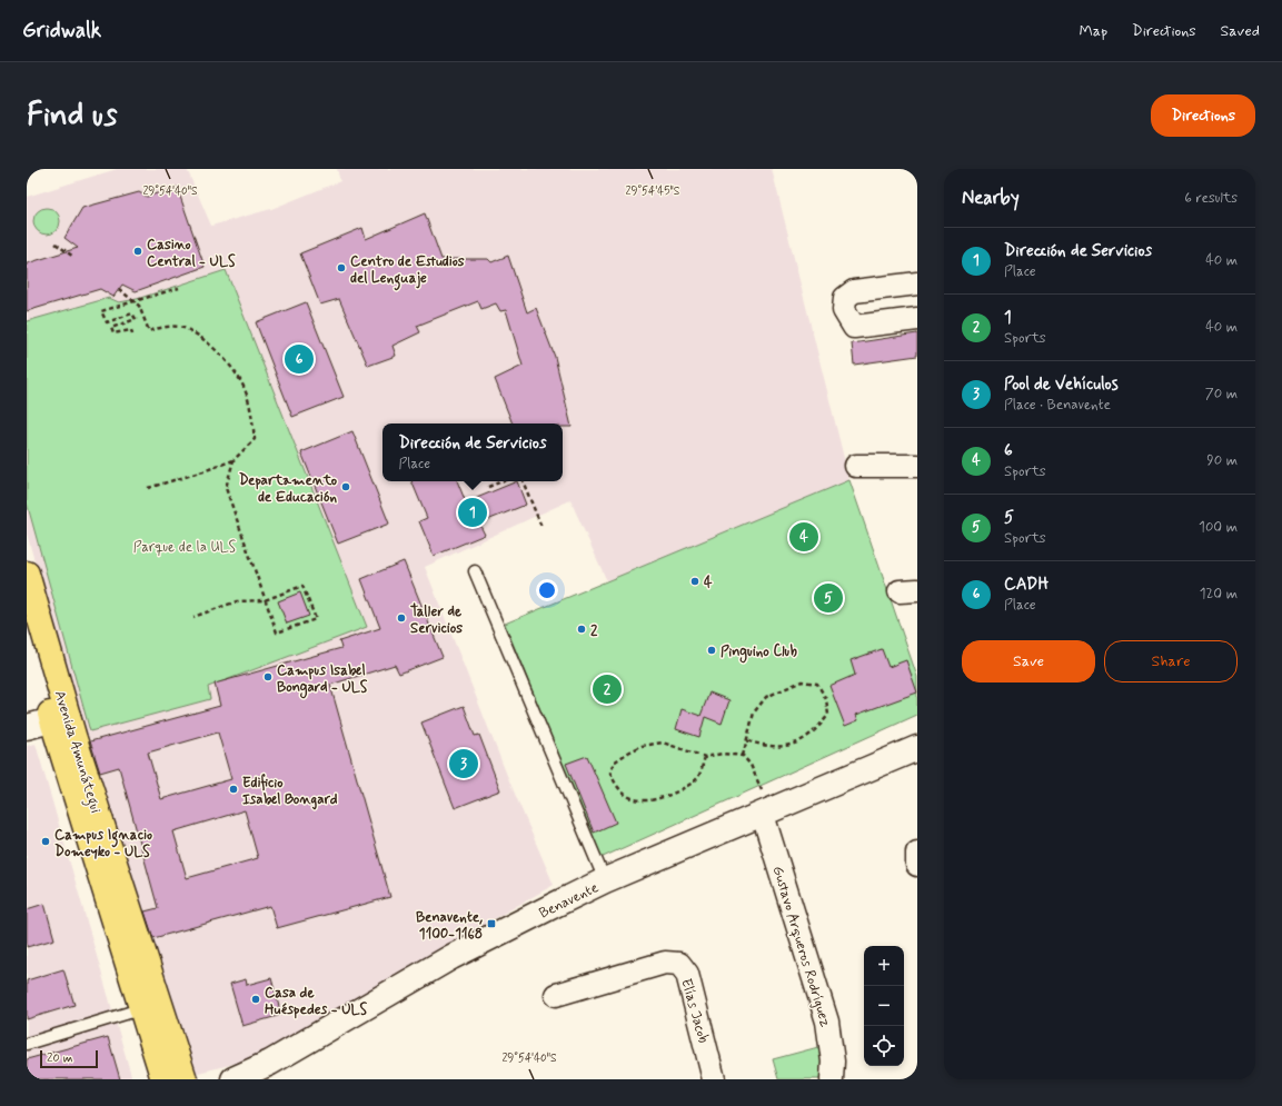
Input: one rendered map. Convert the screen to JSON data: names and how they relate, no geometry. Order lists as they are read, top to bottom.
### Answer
{
  "streets": {
    "main road": ["Avenida Amunátegui", "Benavente"],
    "street": ["Gustavo Arqueros Rodríguez", "Elías Jacob"]
  },
  "crossings": [
    ["Benavente", "Gustavo Arqueros Rodríguez"]
  ],
  "parks": ["Parque de la ULS"],
  "places": {
    "other": [
      "Casino Central - ULS",
      "Centro de Estudios del Lenguaje",
      "Departamento de Educación",
      "4",
      "Taller de Servicios",
      "2",
      "Pinguino Club",
      "Campus Isabel Bongard - ULS",
      "Edificio Isabel Bongard",
      "Campus Ignacio Domeyko - ULS",
      "Casa de Huéspedes - ULS"
    ],
    "transit": ["Benavente, 1100-1168"]
  },
  "scale_bar": "20 m",
  "page": {
    "header": "Gridwalk",
    "nav": ["Map", "Directions", "Saved"],
    "buttons": [
      "Directions",
      ["Save", "Share"]
    ],
    "title": "Find us",
    "heading": ["Nearby", "6 results"],
    "list": [
      {
        "mark": "1",
        "name": "Dirección de Servicios",
        "note": "Place",
        "value": "40 m"
      },
      {
        "mark": "2",
        "name": "1",
        "note": "Sports",
        "value": "40 m"
      },
      {
        "mark": "3",
        "name": "Pool de Vehículos",
        "note": "Place · Benavente",
        "value": "70 m"
      },
      {
        "mark": "4",
        "name": "6",
        "note": "Sports",
        "value": "90 m"
      },
      {
        "mark": "5",
        "name": "5",
        "note": "Sports",
        "value": "100 m"
      },
      {
        "mark": "6",
        "name": "CADH",
        "note": "Place",
        "value": "120 m"
      }
    ],
    "pins": [
      "6",
      "1",
      "4",
      "5",
      "2",
      "3"
    ],
    "popup": ["Dirección de Servicios", "Place"],
    "map_buttons": ["+", "−"],
    "scale": "20 m"
  },
  "coordinates": ["29°54'40\"S", "29°54'45\"S"]
}
